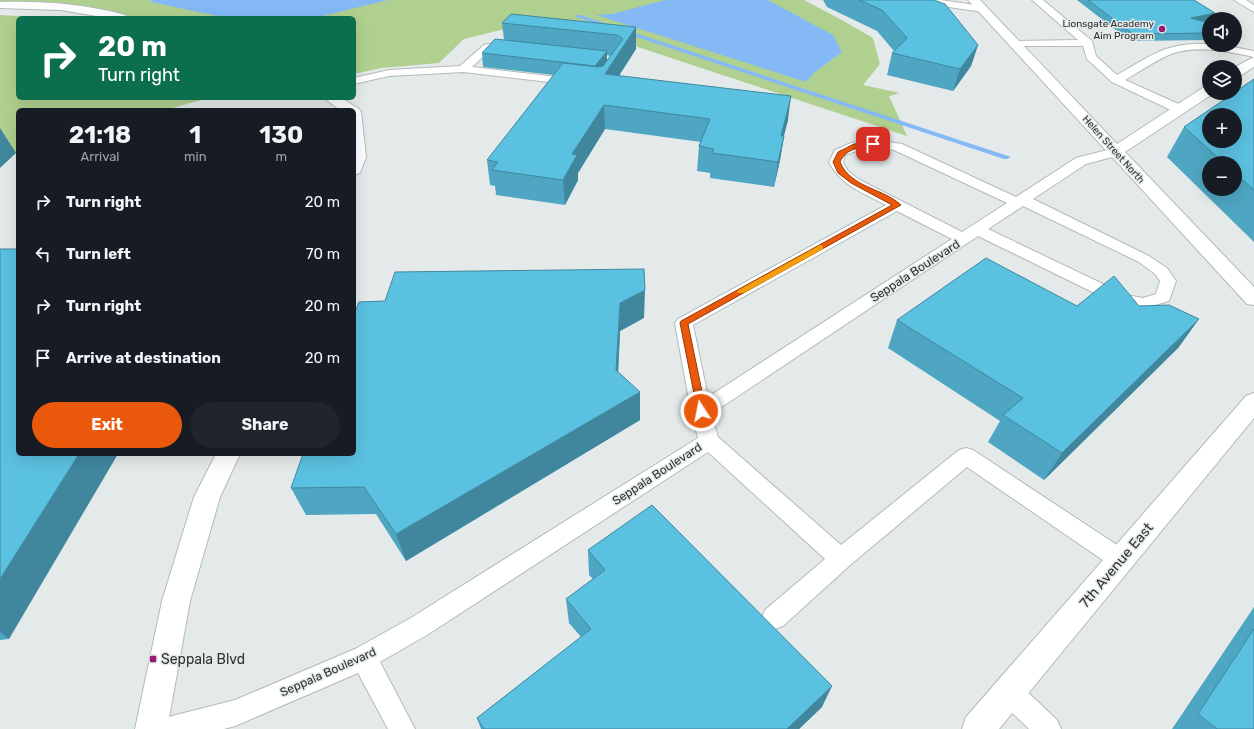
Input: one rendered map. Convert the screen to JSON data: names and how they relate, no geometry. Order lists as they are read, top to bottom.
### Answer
{
  "streets": {
    "street": ["Helen Street North", "Seppala Boulevard", "7th Avenue East"]
  },
  "crossings": [
    ["Helen Street North", "Seppala Boulevard"]
  ],
  "places": {
    "other": ["Lionsgate Academy Aim Program"],
    "transit": ["Seppala Blvd"]
  },
  "page": {
    "map_buttons": ["+", "−"],
    "turn": ["20 m", "Turn right"],
    "eta": [
      "21:18",
      "Arrival",
      "1",
      "min",
      "130",
      "m"
    ],
    "list": [
      {
        "name": "Turn right",
        "value": "20 m"
      },
      {
        "name": "Turn left",
        "value": "70 m"
      },
      {
        "name": "Turn right",
        "value": "20 m"
      },
      {
        "name": "Arrive at destination",
        "value": "20 m"
      }
    ],
    "buttons": ["Exit", "Share"]
  }
}
